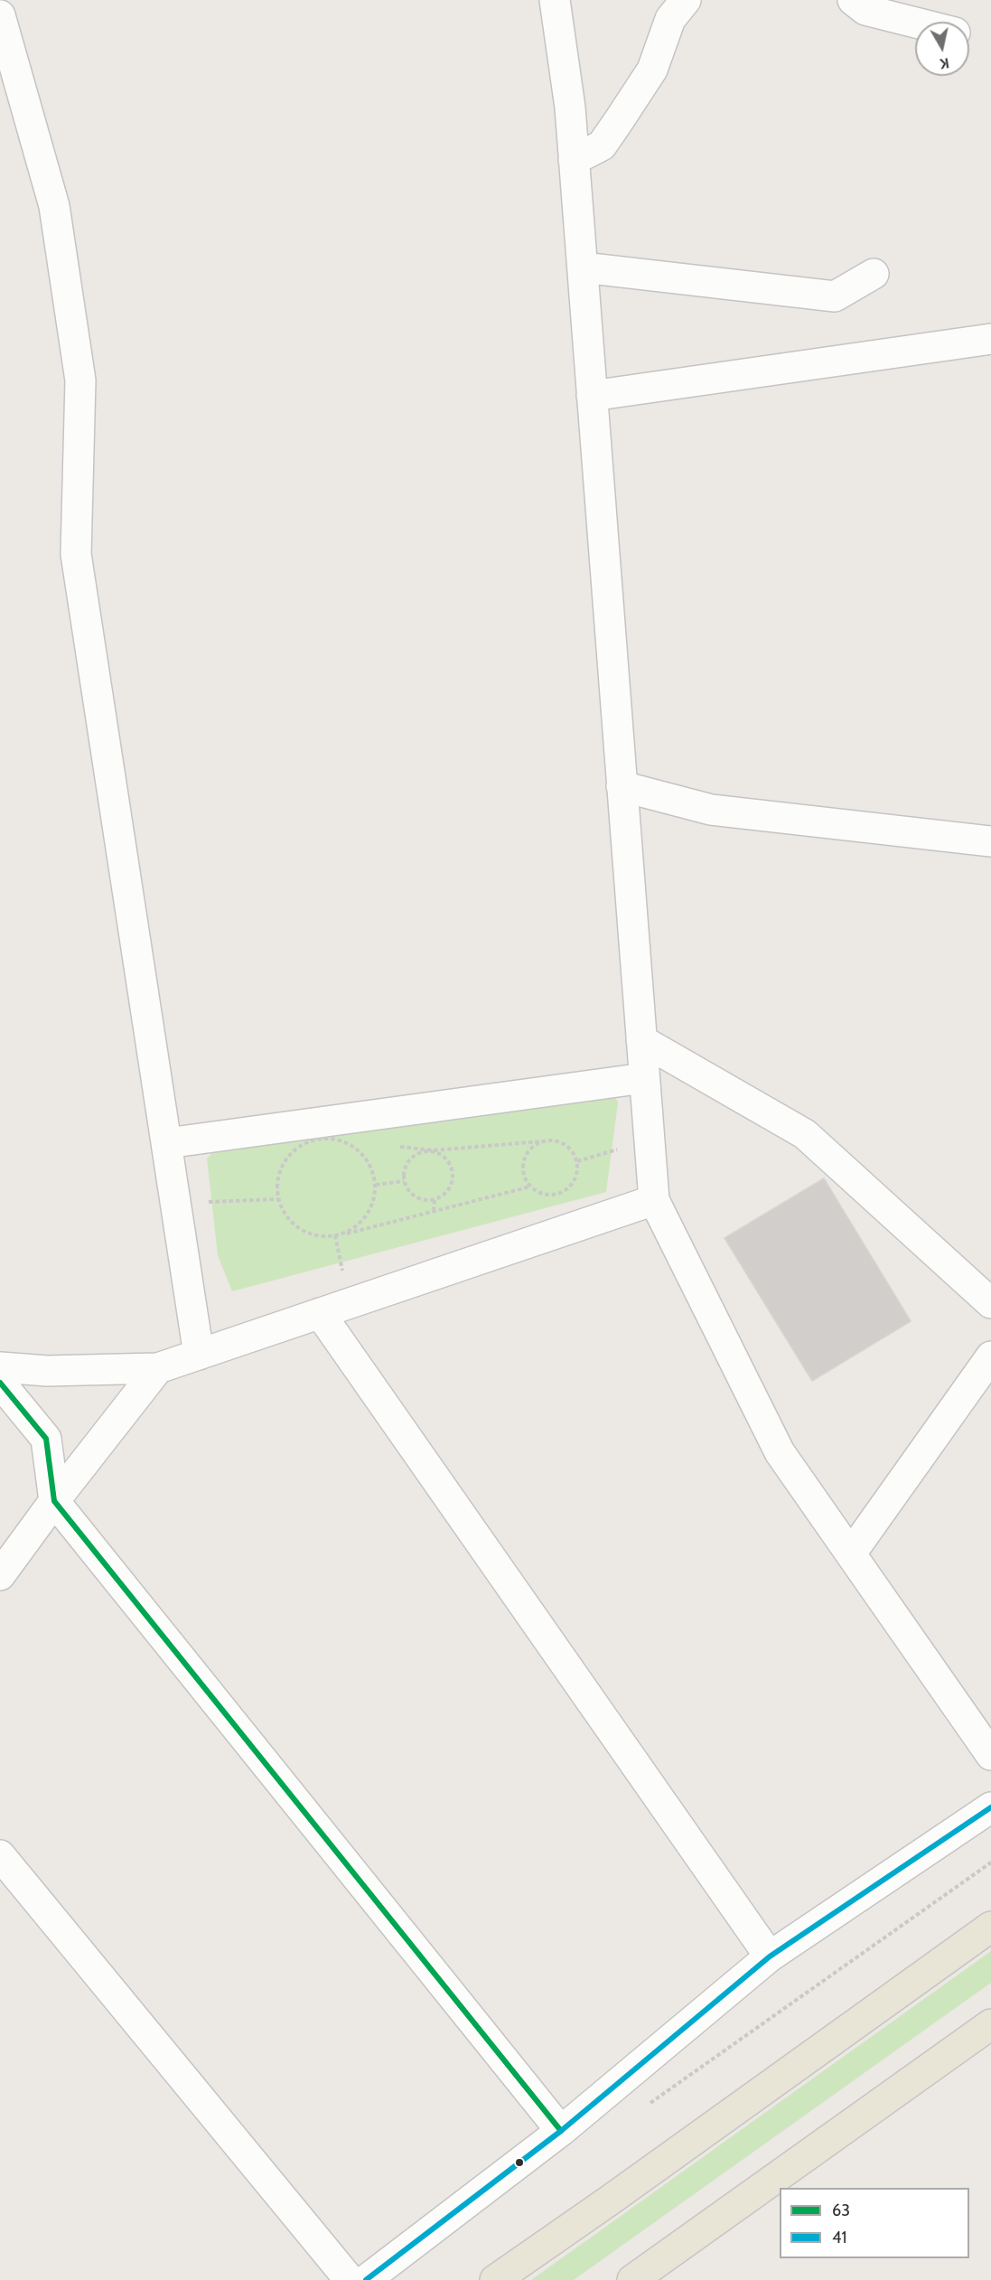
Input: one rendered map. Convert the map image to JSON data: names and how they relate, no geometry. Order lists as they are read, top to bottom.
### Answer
{
  "lines": ["transit line 63", "transit line 41"],
  "legend": ["63", "41"],
  "north": "bottom"
}
